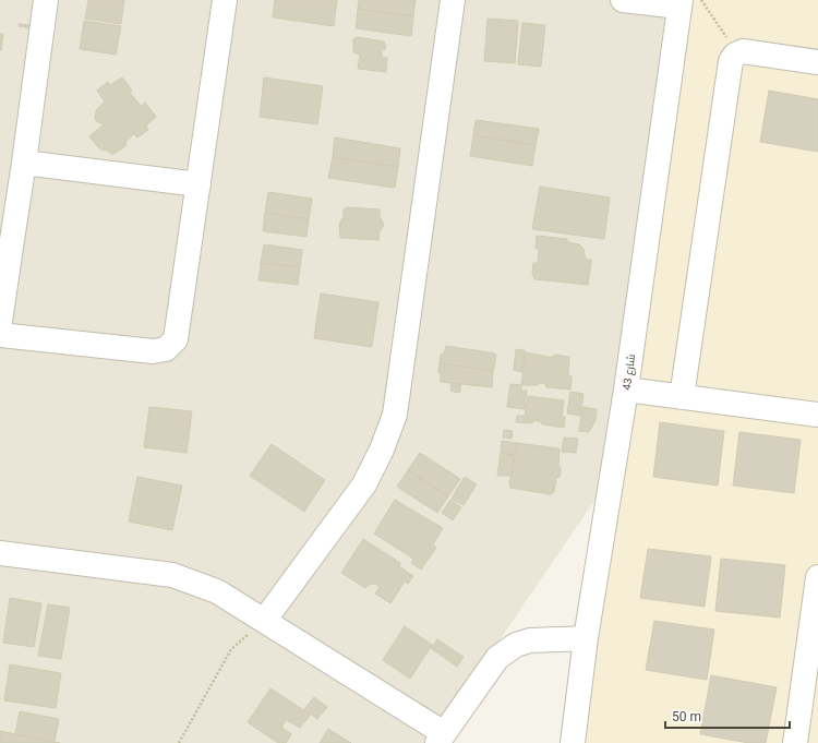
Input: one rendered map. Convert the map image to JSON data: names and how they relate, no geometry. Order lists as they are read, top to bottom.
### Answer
{
  "streets": {
    "street": ["شارع 43"]
  },
  "scale_bar": "50 m"
}
